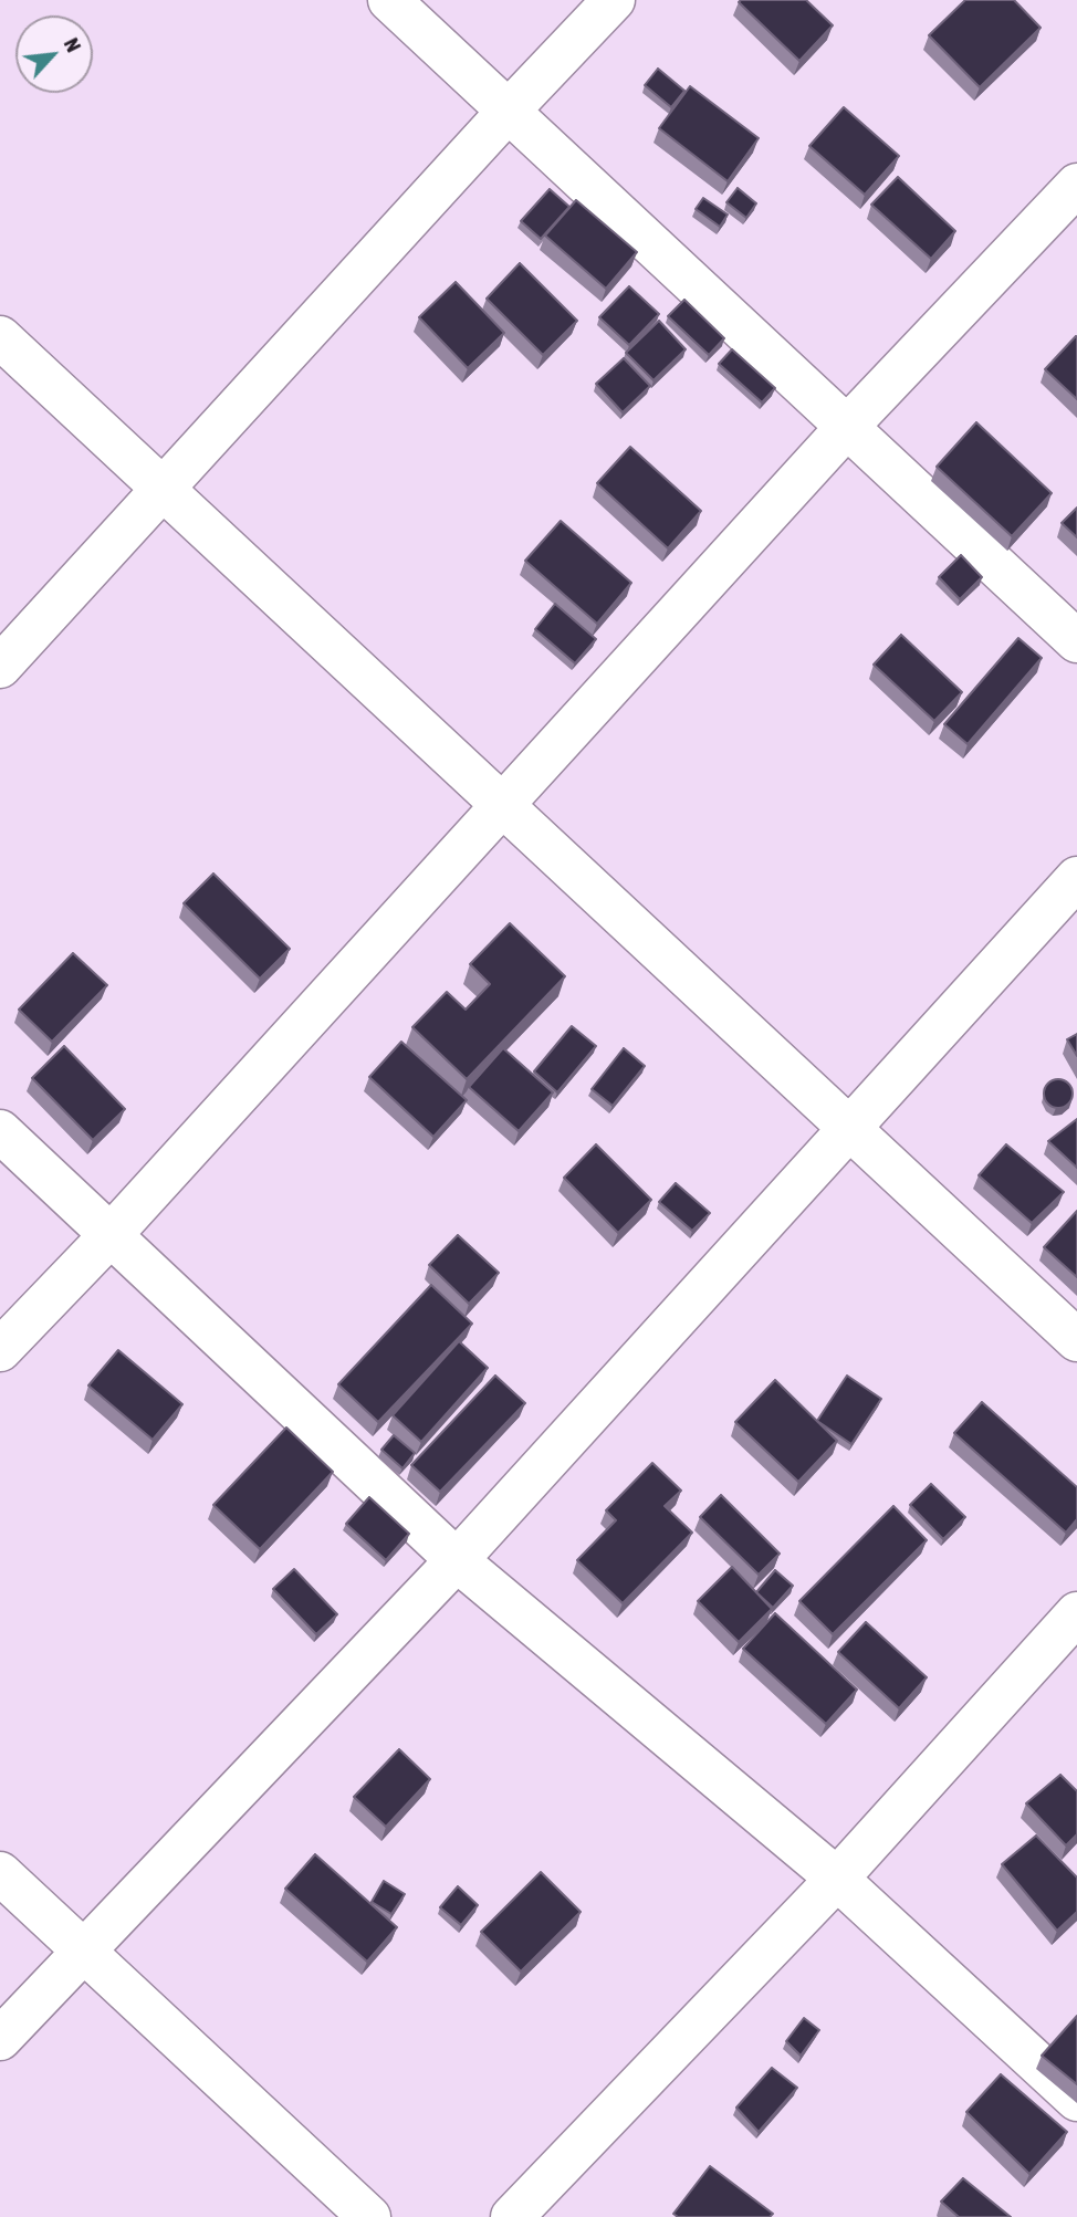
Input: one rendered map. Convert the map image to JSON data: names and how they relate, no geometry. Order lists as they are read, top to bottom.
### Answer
{
  "north": "top right"
}
